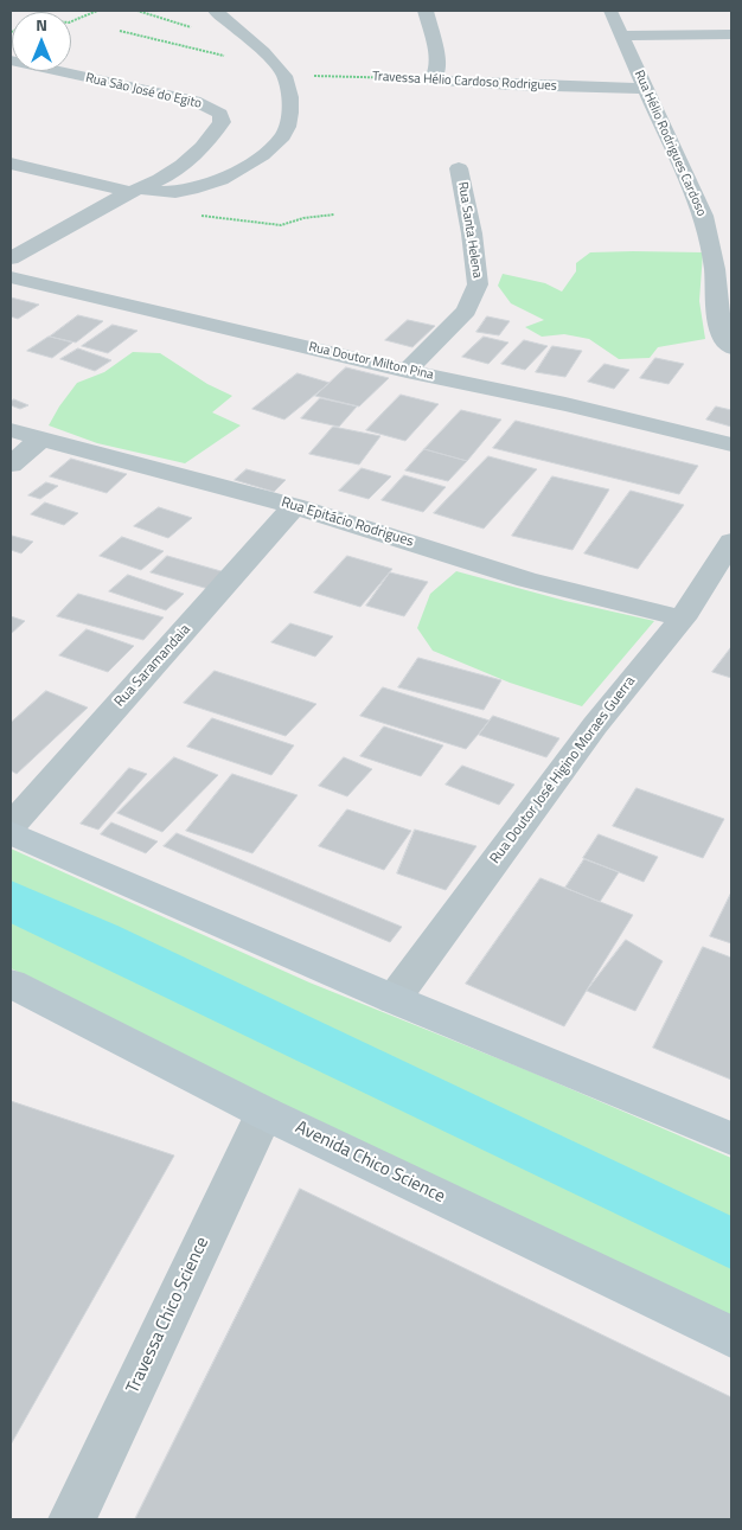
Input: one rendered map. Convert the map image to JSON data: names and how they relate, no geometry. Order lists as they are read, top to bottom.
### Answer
{
  "streets": {
    "main road": ["Avenida Chico Science"],
    "street": [
      "Travessa Hélio Cardoso Rodrigues",
      "Rua São José do Egito",
      "Rua Hélio Rodrigues Cardoso",
      "Rua Santa Helena",
      "Rua Doutor Milton Pina",
      "Rua Epitácio Rodrigues",
      "Rua Saramandaia",
      "Rua Doutor José Higino Moraes Guerra",
      "Travessa Chico Science"
    ]
  },
  "crossings": [
    ["Travessa Hélio Cardoso Rodrigues", "Rua Hélio Rodrigues Cardoso"],
    ["Rua Santa Helena", "Rua Doutor Milton Pina"],
    ["Rua Epitácio Rodrigues", "Rua Saramandaia"],
    ["Rua Epitácio Rodrigues", "Rua Doutor José Higino Moraes Guerra"],
    ["Avenida Chico Science", "Travessa Chico Science"]
  ],
  "north": "top"
}
